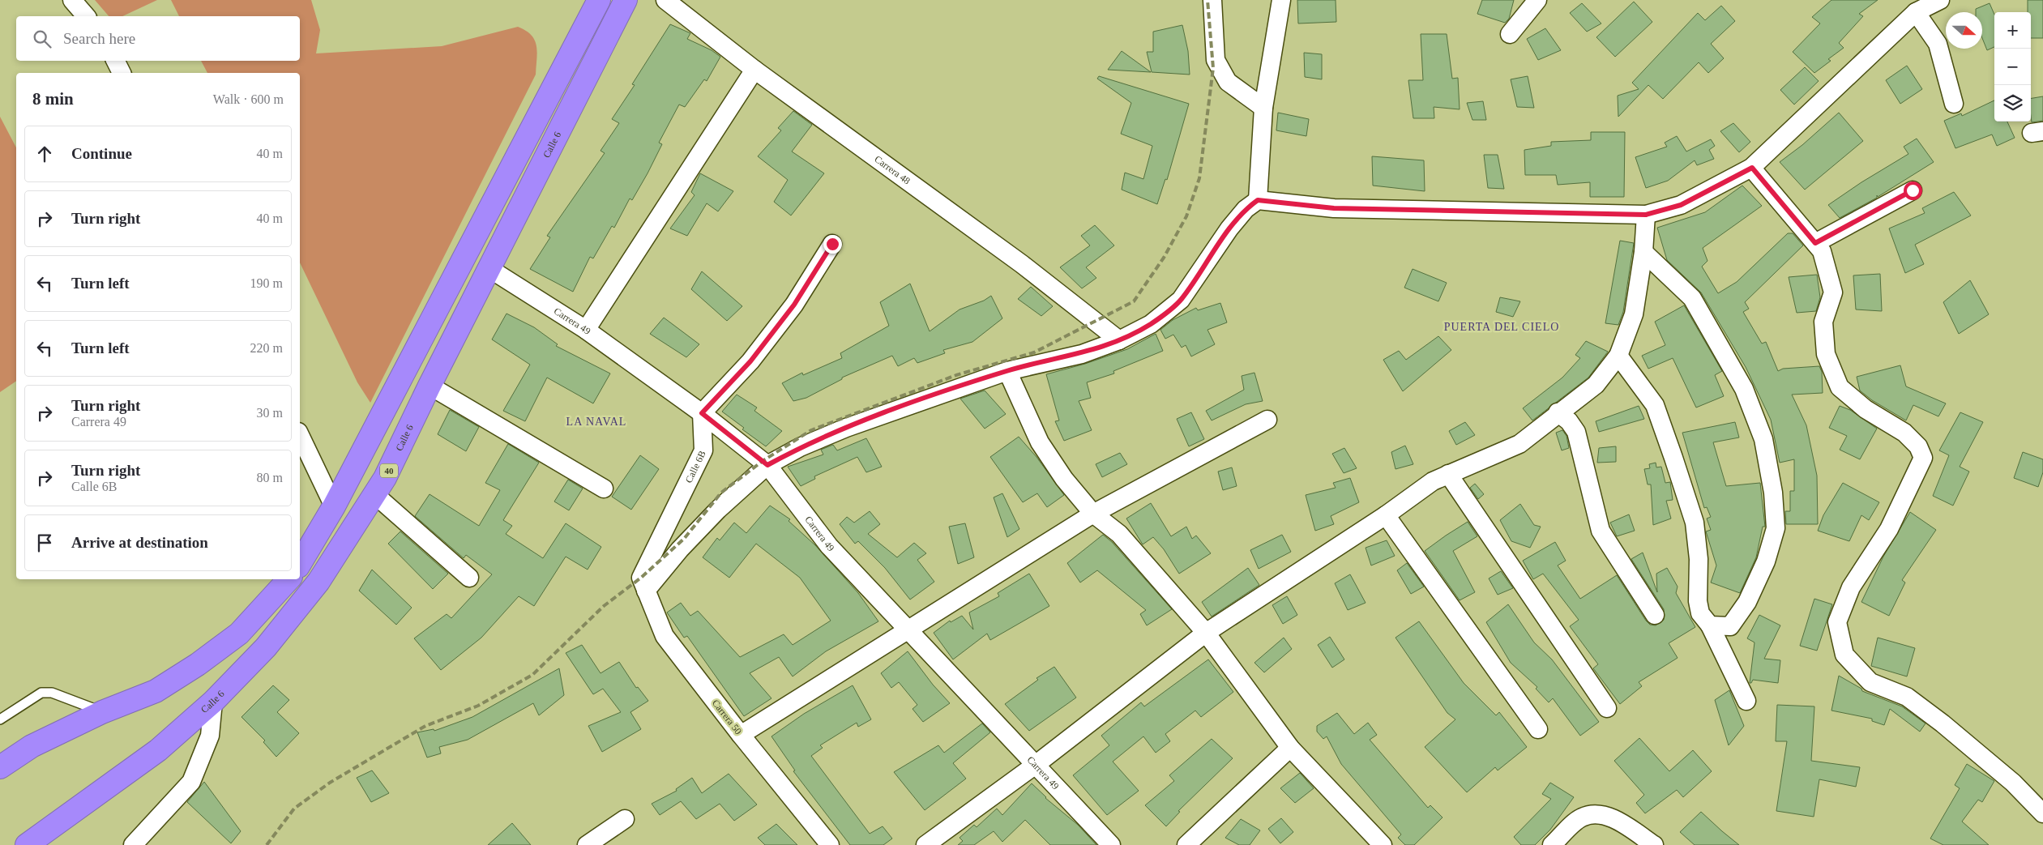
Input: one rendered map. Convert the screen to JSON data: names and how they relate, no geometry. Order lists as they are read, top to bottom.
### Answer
{
  "streets": {
    "highway": ["Calle 6", "40"],
    "street": [
      "Carrera 48",
      "Carrera 49",
      "Calle 6B",
      "Carrera 50"
    ]
  },
  "crossings": [
    ["Calle 6", "Carrera 49"],
    ["Carrera 49", "Calle 6B"],
    ["Calle 6B", "Carrera 50"]
  ],
  "districts": ["PUERTA DEL CIELO", "LA NAVAL"],
  "north": "right",
  "page": {
    "map_buttons": ["+", "−"],
    "search": "Search here",
    "heading": ["8 min", "Walk · 600 m"],
    "list": [
      ["Continue", "40 m"],
      ["Turn right", "40 m"],
      ["Turn left", "190 m"],
      ["Turn left", "220 m"],
      ["Turn right", "Carrera 49", "30 m"],
      ["Turn right", "Calle 6B", "80 m"],
      "Arrive at destination"
    ]
  }
}
